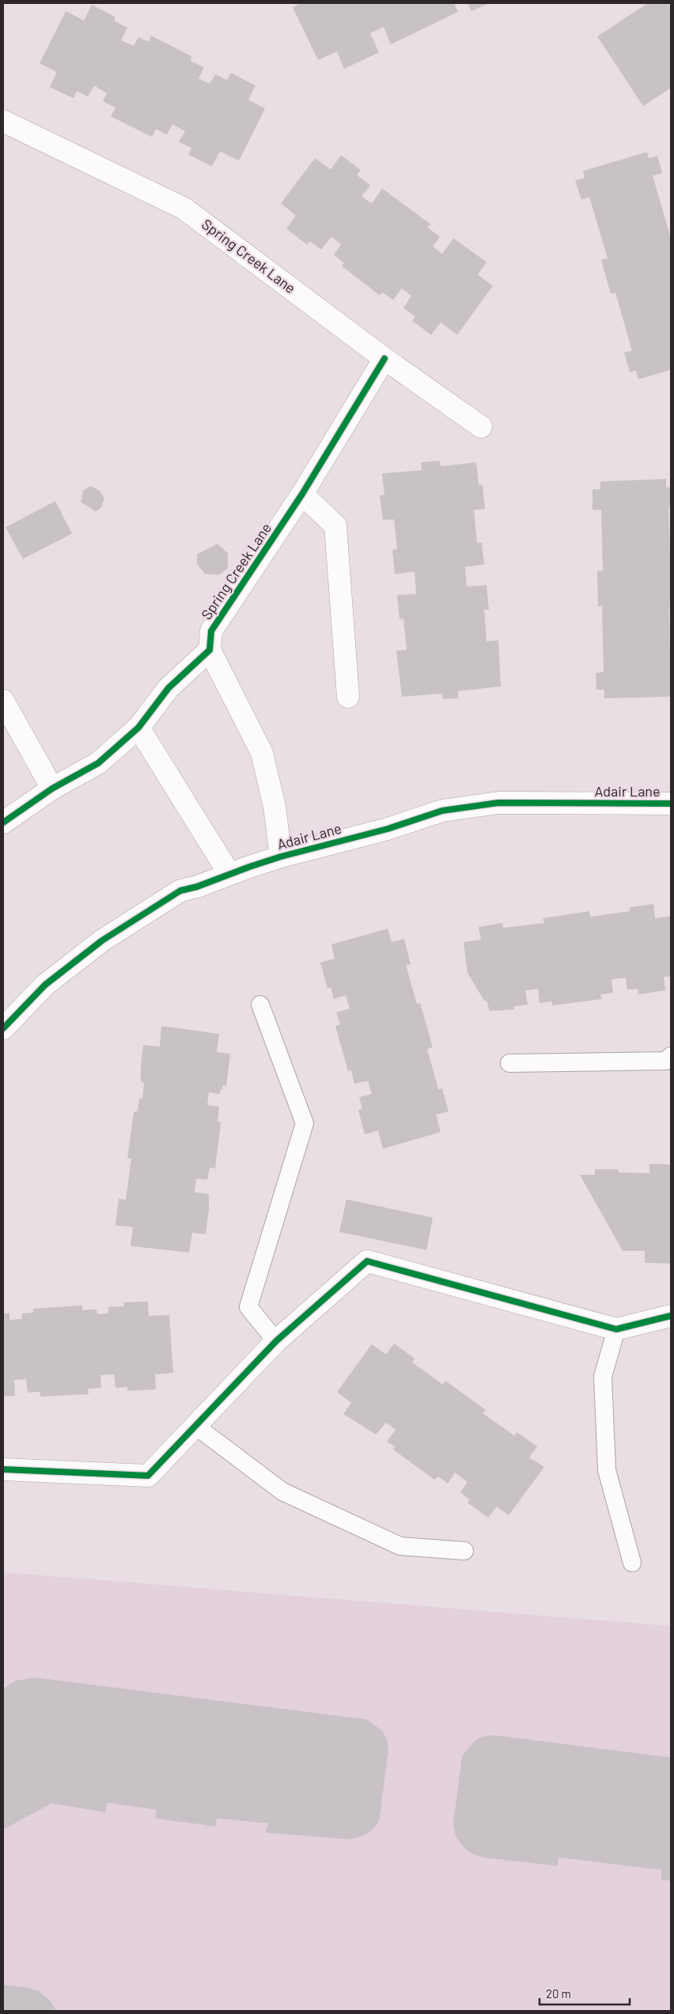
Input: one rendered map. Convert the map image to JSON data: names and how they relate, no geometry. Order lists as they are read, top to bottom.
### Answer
{
  "streets": {
    "street": ["Spring Creek Lane", "Adair Lane"]
  },
  "scale_bar": "20 m"
}
